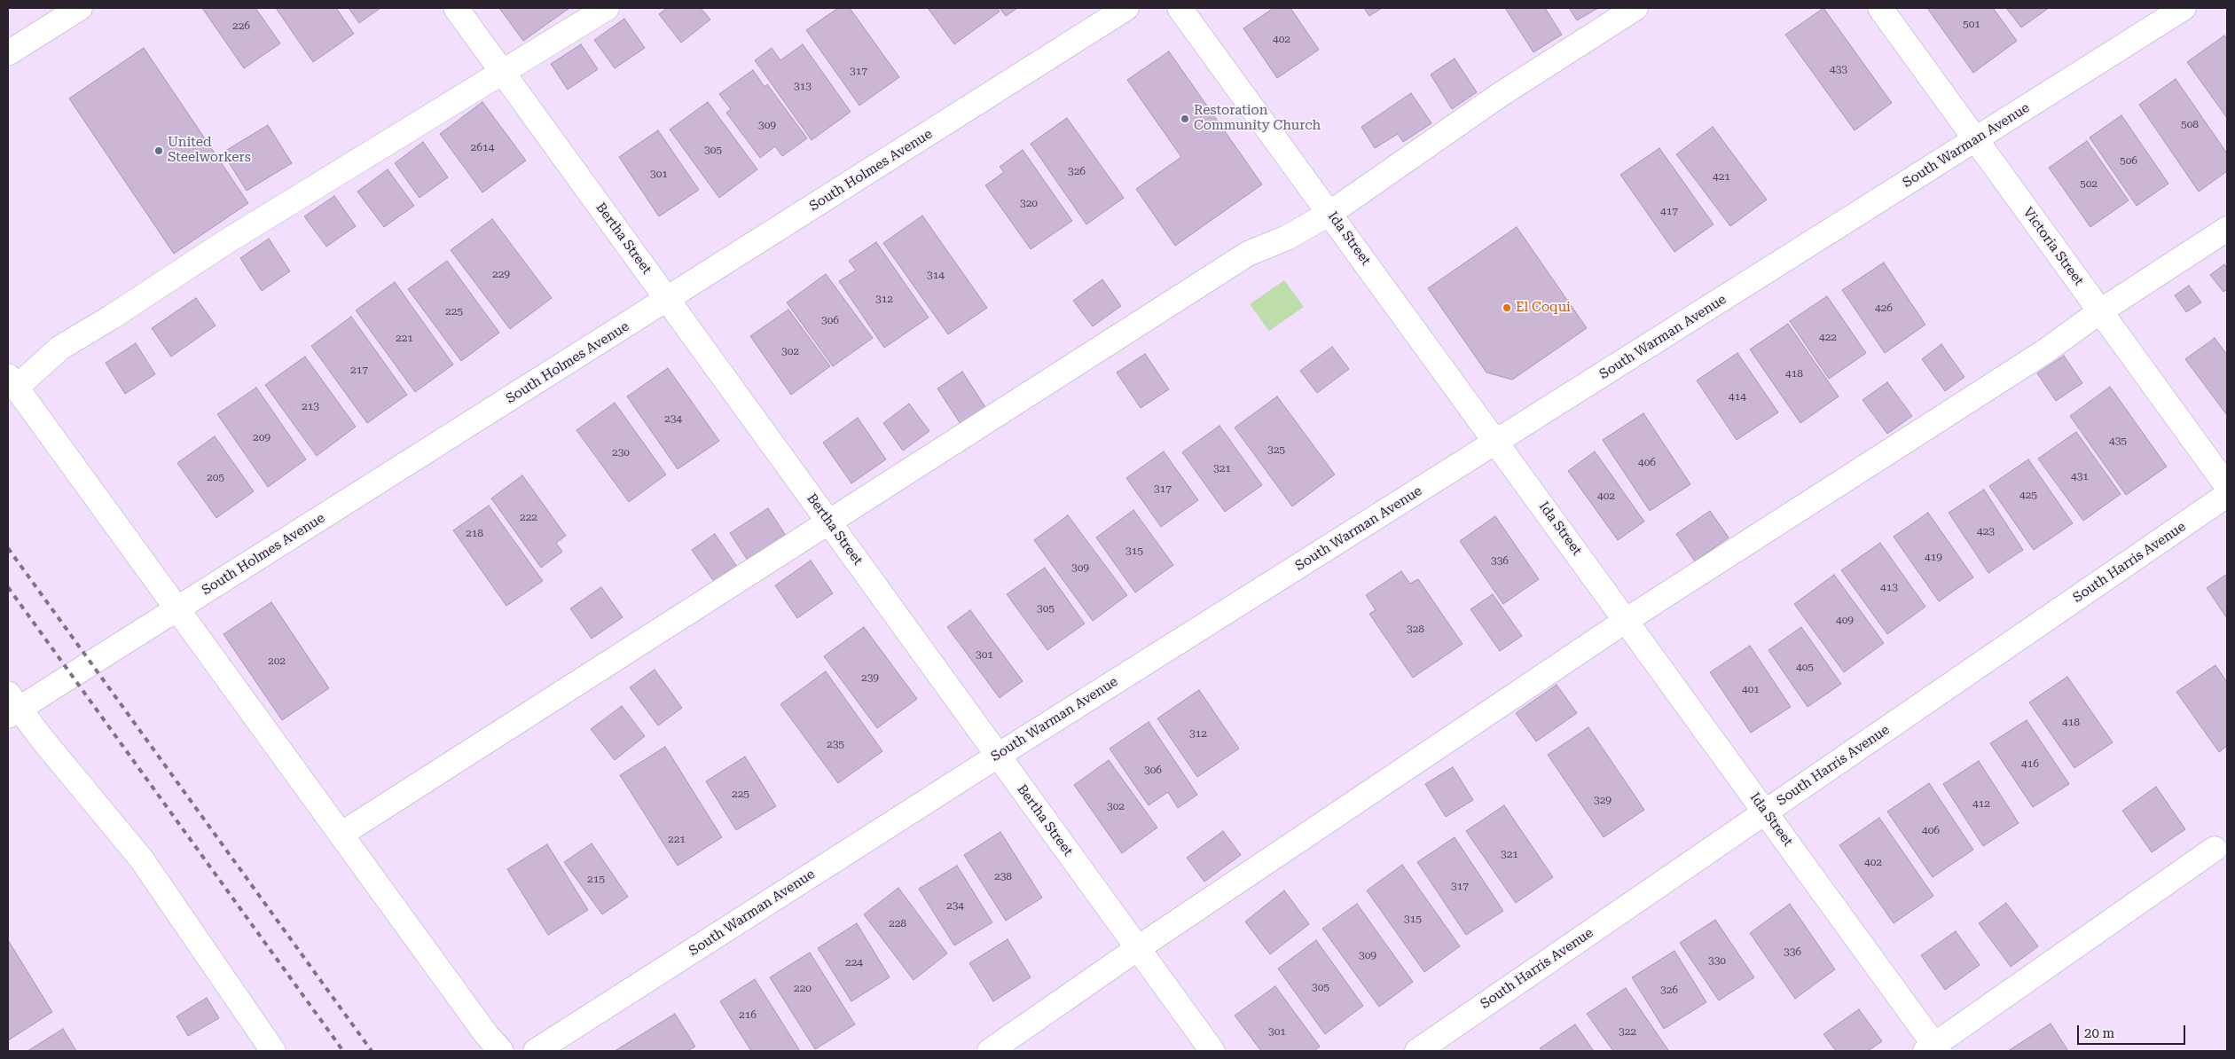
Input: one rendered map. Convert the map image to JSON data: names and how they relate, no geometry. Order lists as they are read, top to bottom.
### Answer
{
  "streets": {
    "street": [
      "South Warman Avenue",
      "South Holmes Avenue",
      "Bertha Street",
      "Ida Street",
      "Victoria Street",
      "South Harris Avenue"
    ]
  },
  "crossings": [
    ["South Warman Avenue", "Bertha Street"],
    ["South Warman Avenue", "Ida Street"],
    ["South Warman Avenue", "Victoria Street"],
    ["South Holmes Avenue", "Bertha Street"],
    ["Ida Street", "South Harris Avenue"]
  ],
  "places": ["Restoration Community Church", "United Steelworkers", "El Coqui"],
  "house_numbers": [
    "501",
    "226",
    "402",
    "433",
    "317",
    "313",
    "508",
    "309",
    "2614",
    "305",
    "506",
    "326",
    "301",
    "421",
    "502",
    "320",
    "417",
    "229",
    "314",
    "312",
    "426",
    "225",
    "306",
    "422",
    "221",
    "302",
    "217",
    "418",
    "414",
    "213",
    "234",
    "209",
    "435",
    "325",
    "230",
    "406",
    "321",
    "431",
    "205",
    "317",
    "425",
    "402",
    "222",
    "423",
    "218",
    "315",
    "419",
    "336",
    "309",
    "413",
    "305",
    "409",
    "328",
    "301",
    "202",
    "405",
    "239",
    "401",
    "418",
    "312",
    "235",
    "416",
    "306",
    "225",
    "329",
    "412",
    "302",
    "406",
    "221",
    "321",
    "402",
    "238",
    "215",
    "317",
    "234",
    "315",
    "228",
    "336",
    "309",
    "330",
    "224",
    "305",
    "220",
    "326",
    "216",
    "301",
    "322"
  ],
  "scale_bar": "20 m"
}
